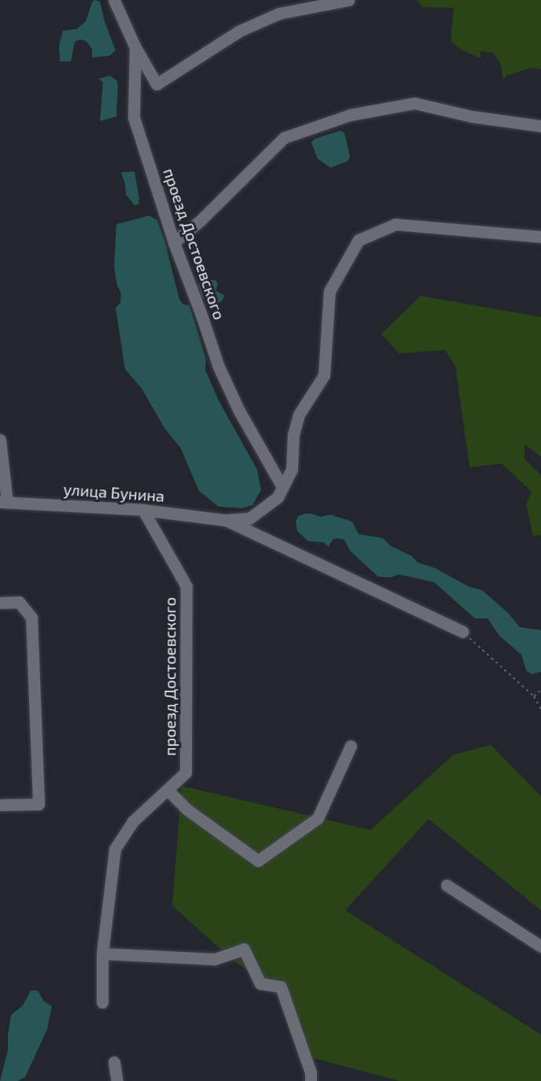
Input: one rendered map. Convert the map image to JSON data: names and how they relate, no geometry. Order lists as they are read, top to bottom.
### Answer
{
  "streets": {
    "street": ["проезд Достоевского", "улица Бунина"]
  },
  "crossings": [
    ["проезд Достоевского", "улица Бунина"]
  ]
}
